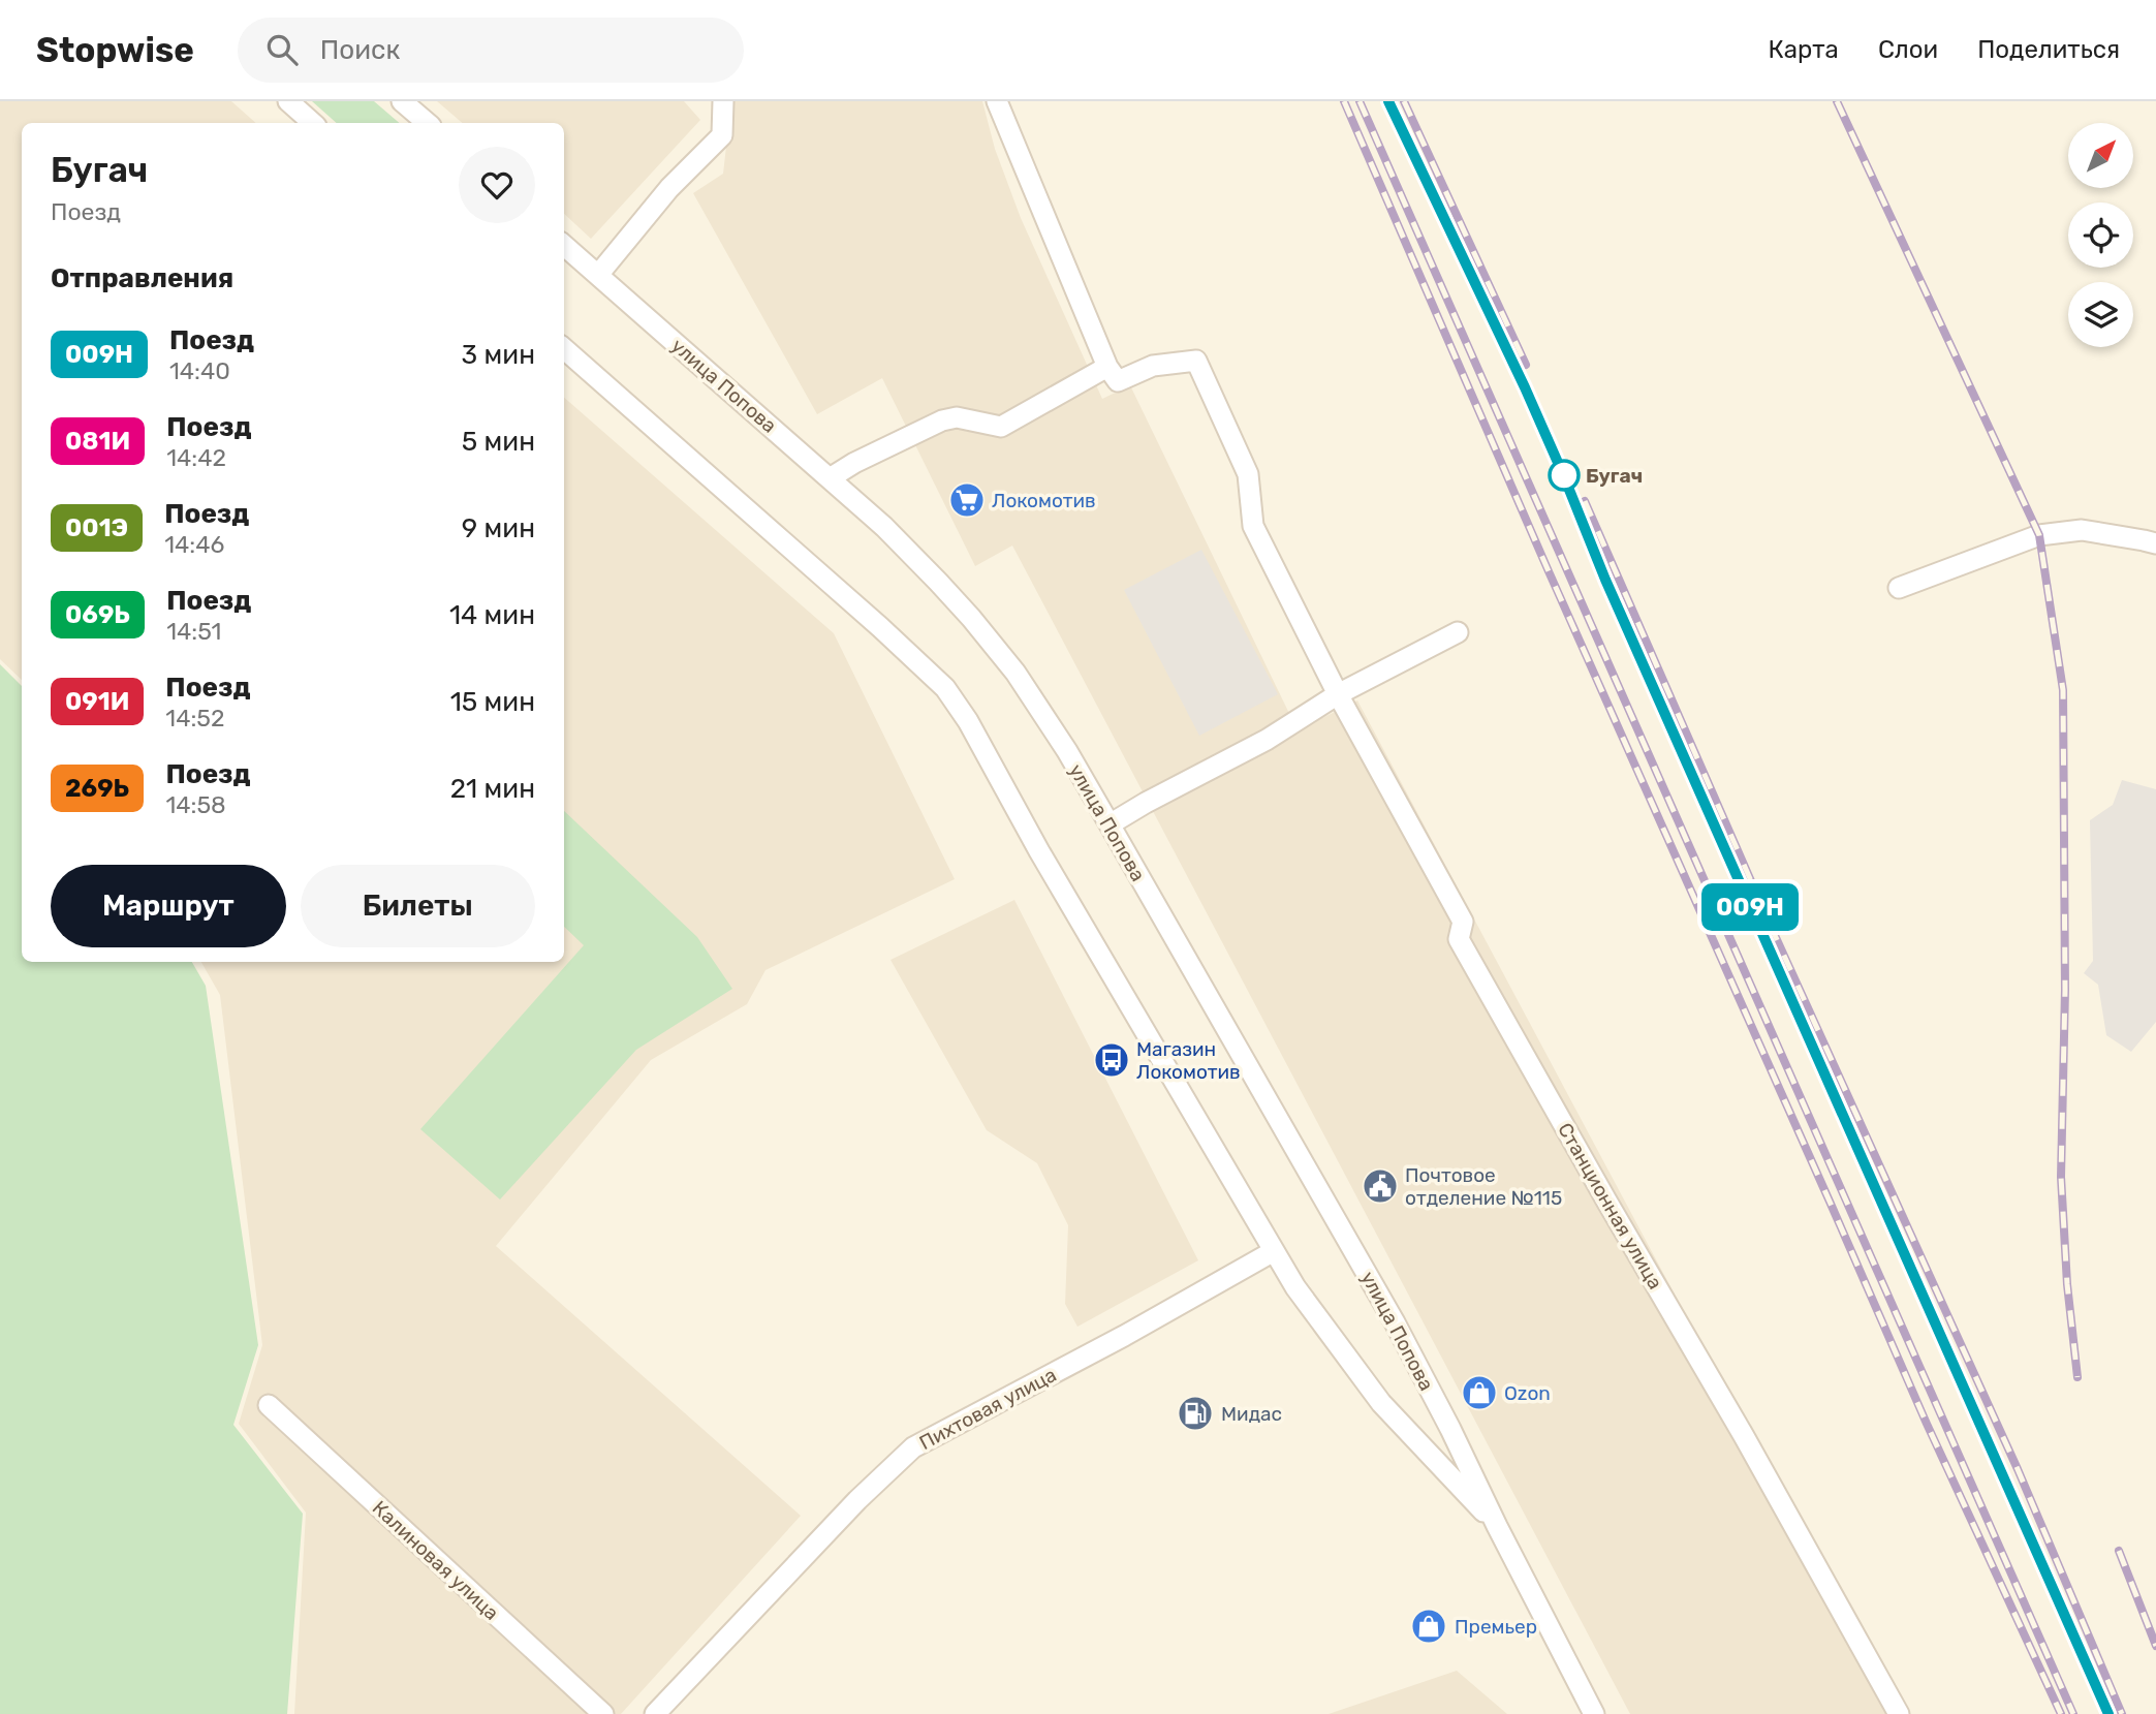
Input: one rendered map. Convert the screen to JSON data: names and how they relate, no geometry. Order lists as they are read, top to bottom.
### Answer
{
  "streets": {
    "street": [
      "улица Попова",
      "Станционная улица",
      "Пихтовая улица",
      "Калиновая улица"
    ]
  },
  "crossings": [
    ["улица Попова", "Пихтовая улица"]
  ],
  "places": {
    "other": ["Бугач"],
    "supermarket": ["Локомотив"],
    "bus stop": ["Магазин Локомотив"],
    "public building": ["Почтовое отделение №115"],
    "shop": ["Ozon", "Премьер"],
    "fuel station": ["Мидас"]
  },
  "north": "top right",
  "page": {
    "header": "Stopwise",
    "search": "Поиск",
    "nav": ["Карта", "Слои", "Поделиться"],
    "on_map": "009Н",
    "heading": [
      ["Бугач", "Поезд"],
      "Отправления"
    ],
    "list": [
      {
        "mark": "009Н",
        "name": "Поезд",
        "note": "14:40",
        "value": "3 мин"
      },
      {
        "mark": "081И",
        "name": "Поезд",
        "note": "14:42",
        "value": "5 мин"
      },
      {
        "mark": "001Э",
        "name": "Поезд",
        "note": "14:46",
        "value": "9 мин"
      },
      {
        "mark": "069Ь",
        "name": "Поезд",
        "note": "14:51",
        "value": "14 мин"
      },
      {
        "mark": "091И",
        "name": "Поезд",
        "note": "14:52",
        "value": "15 мин"
      },
      {
        "mark": "269Ь",
        "name": "Поезд",
        "note": "14:58",
        "value": "21 мин"
      }
    ],
    "buttons": ["Маршрут", "Билеты"]
  }
}
